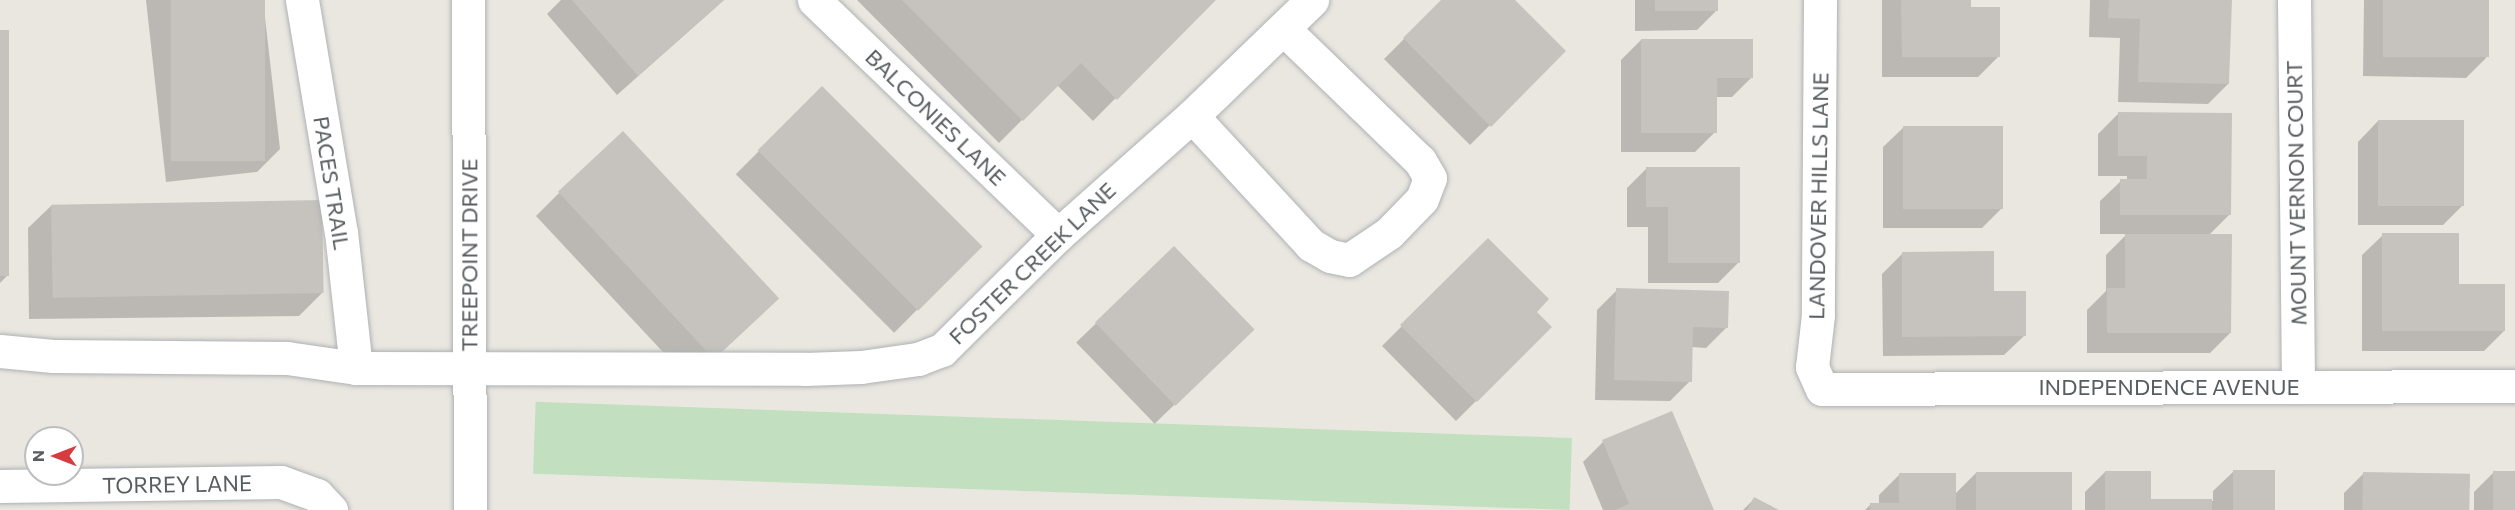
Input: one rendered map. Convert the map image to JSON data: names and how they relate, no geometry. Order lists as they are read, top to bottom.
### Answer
{
  "streets": {
    "street": [
      "BALCONIES LANE",
      "PACES TRAIL",
      "MOUNT VERNON COURT",
      "LANDOVER HILLS LANE",
      "TREEPOINT DRIVE",
      "FOSTER CREEK LANE",
      "INDEPENDENCE AVENUE",
      "TORREY LANE"
    ]
  },
  "crossings": [
    ["BALCONIES LANE", "FOSTER CREEK LANE"],
    ["MOUNT VERNON COURT", "INDEPENDENCE AVENUE"],
    ["LANDOVER HILLS LANE", "INDEPENDENCE AVENUE"],
    ["TREEPOINT DRIVE", "FOSTER CREEK LANE"]
  ],
  "north": "left"
}
